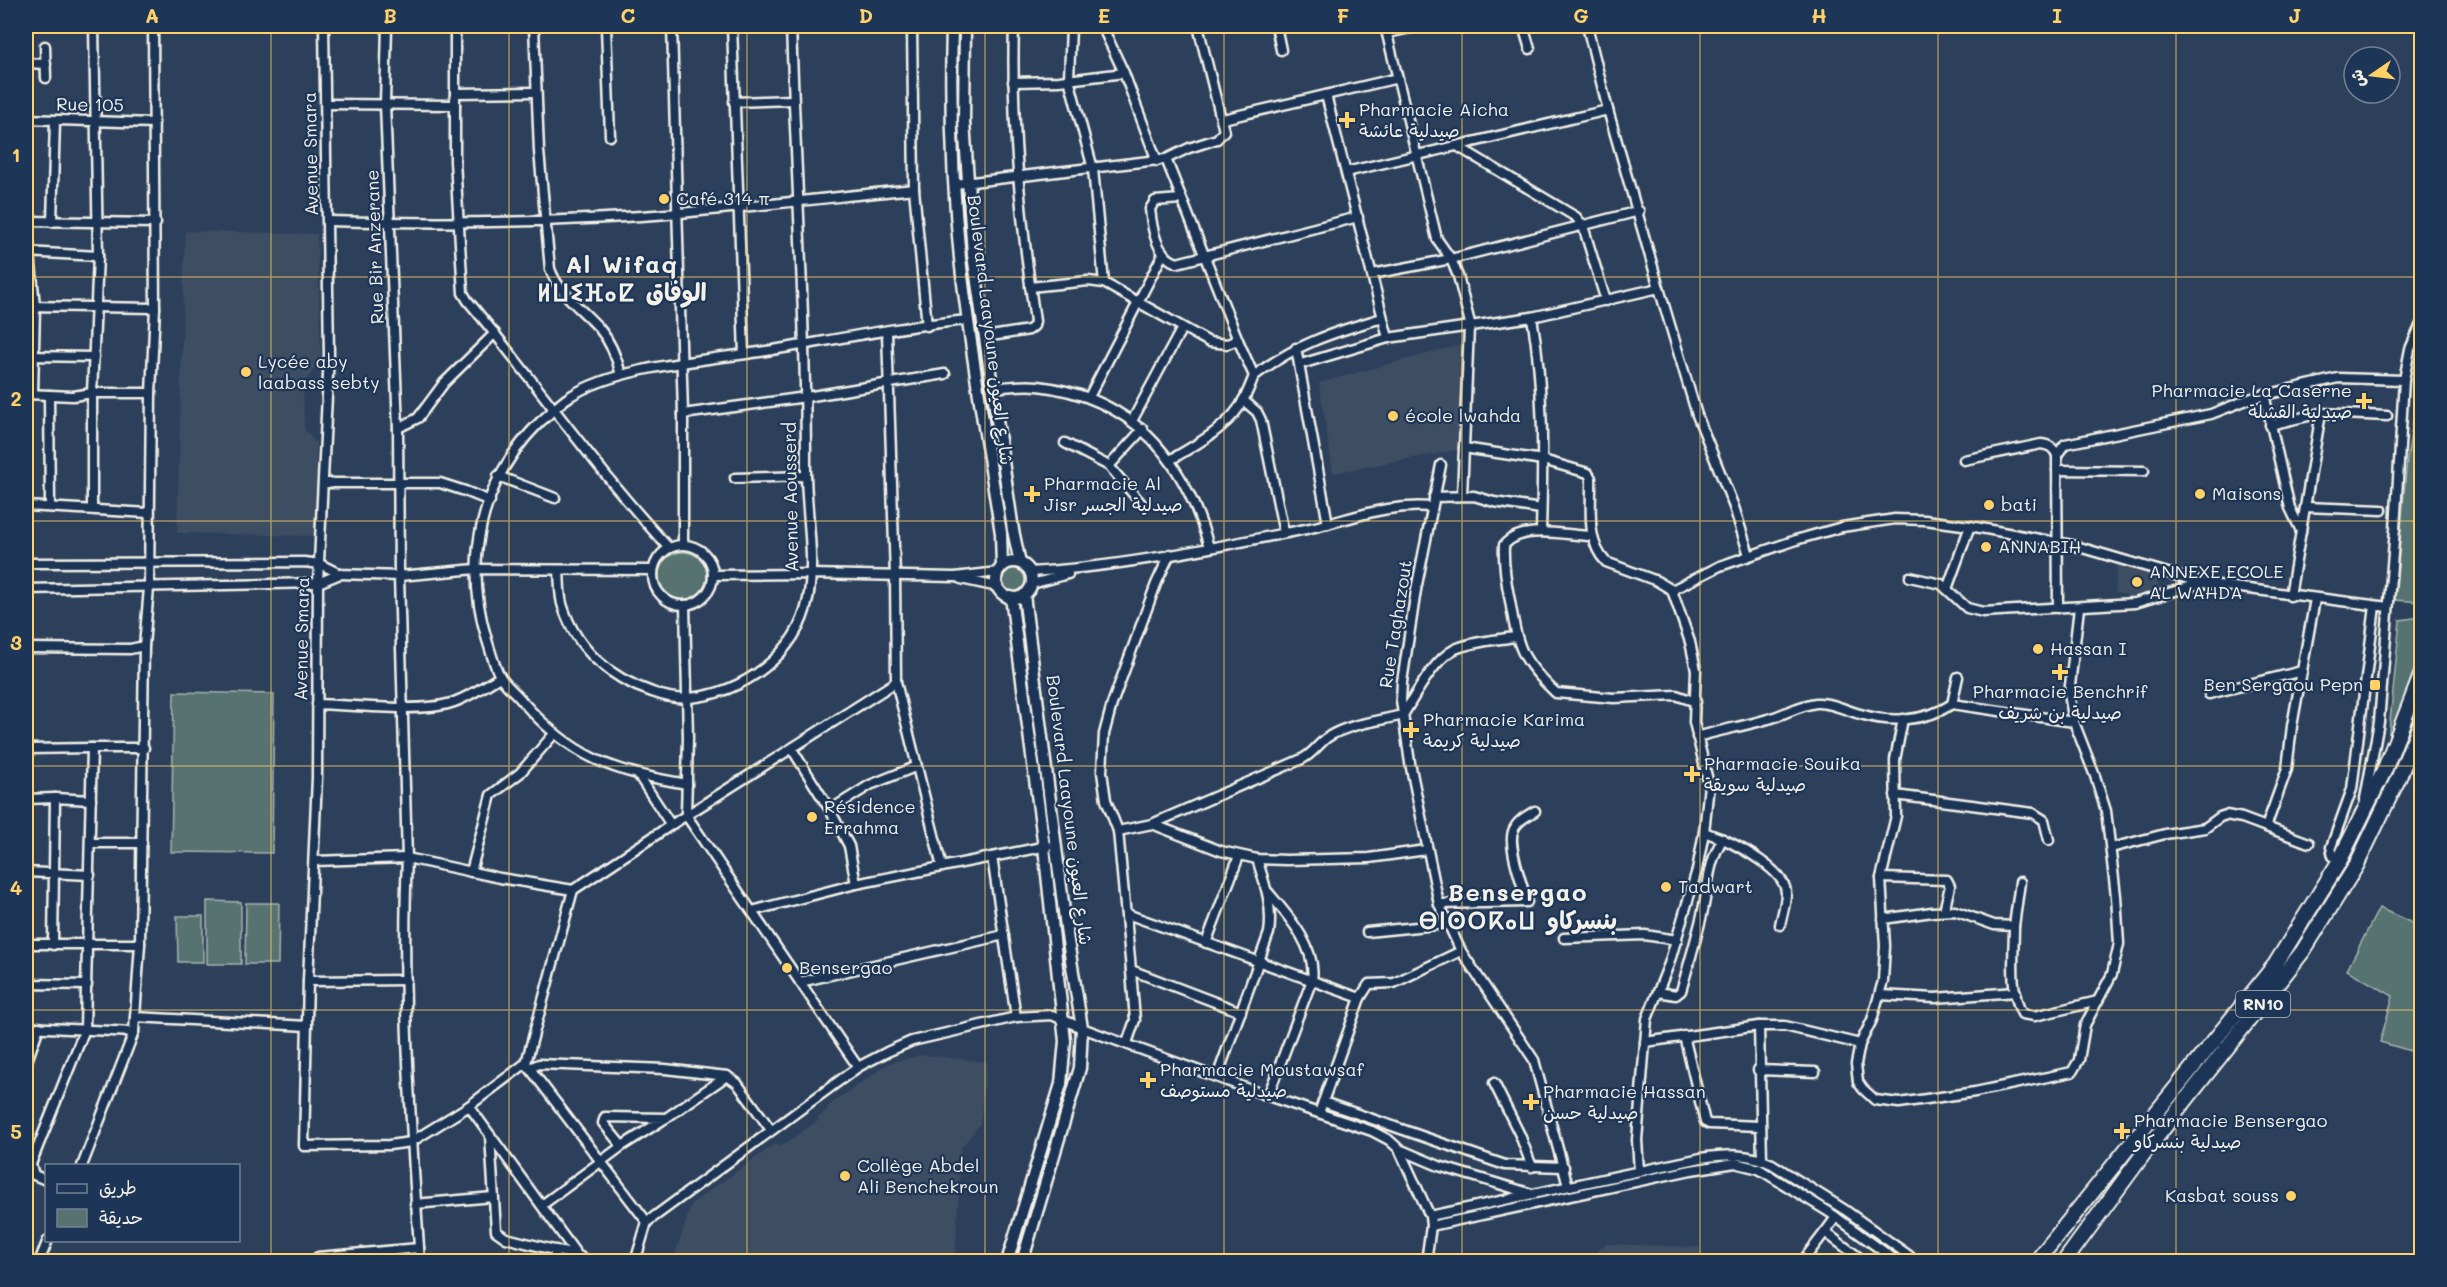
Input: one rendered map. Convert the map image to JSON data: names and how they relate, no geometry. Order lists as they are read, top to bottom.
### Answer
{
  "streets": {
    "main road": ["RN10"],
    "street": [
      "Rue 105",
      "Avenue Smara",
      "Rue Bir Anzerane",
      "Boulevard Laayoune شارع العيون",
      "Avenue Aousserd",
      "Rue Taghazout"
    ]
  },
  "crossings": [
    ["Avenue Smara", "Rue Bir Anzerane"]
  ],
  "districts": ["Al Wifaq ⵍⵡⵉⴼⴰⵇ الوفاق", "Bensergao ⴱⵏⵙⵔⴽⴰⵡ بنسركاو"],
  "places": {
    "health": [
      "Pharmacie Aicha صيدلية عائشة",
      "Pharmacie La Caserne صيدلية القشلة",
      "Pharmacie Al Jisr صيدلية الجسر",
      "Pharmacie Benchrif صيدلية بن شريف",
      "Pharmacie Karima صيدلية كريمة",
      "Pharmacie Souika صيدلية سويقة",
      "Pharmacie Moustawsaf صيدلية مستوصف",
      "Pharmacie Hassan صيدلية حسن",
      "Pharmacie Bensergao صيدلية بنسركاو"
    ],
    "other": [
      "Café 314 π",
      "Lycée aby laabass sebty",
      "école lwahda",
      "Maisons",
      "bati",
      "ANNABIH",
      "ANNEXE ECOLE AL WAHDA",
      "Hassan I",
      "Résidence Errahma",
      "Tadwart",
      "Bensergao",
      "Collège Abdel Ali Benchekroun",
      "Kasbat souss"
    ],
    "transit": ["Ben Sergaou Pepn"]
  },
  "legend": ["طريق", "حديقة"],
  "north": "left",
  "grid": {
    "columns": [
      "A",
      "B",
      "C",
      "D",
      "E",
      "F",
      "G",
      "H",
      "I",
      "J"
    ],
    "rows": [
      "1",
      "2",
      "3",
      "4",
      "5"
    ]
  }
}
